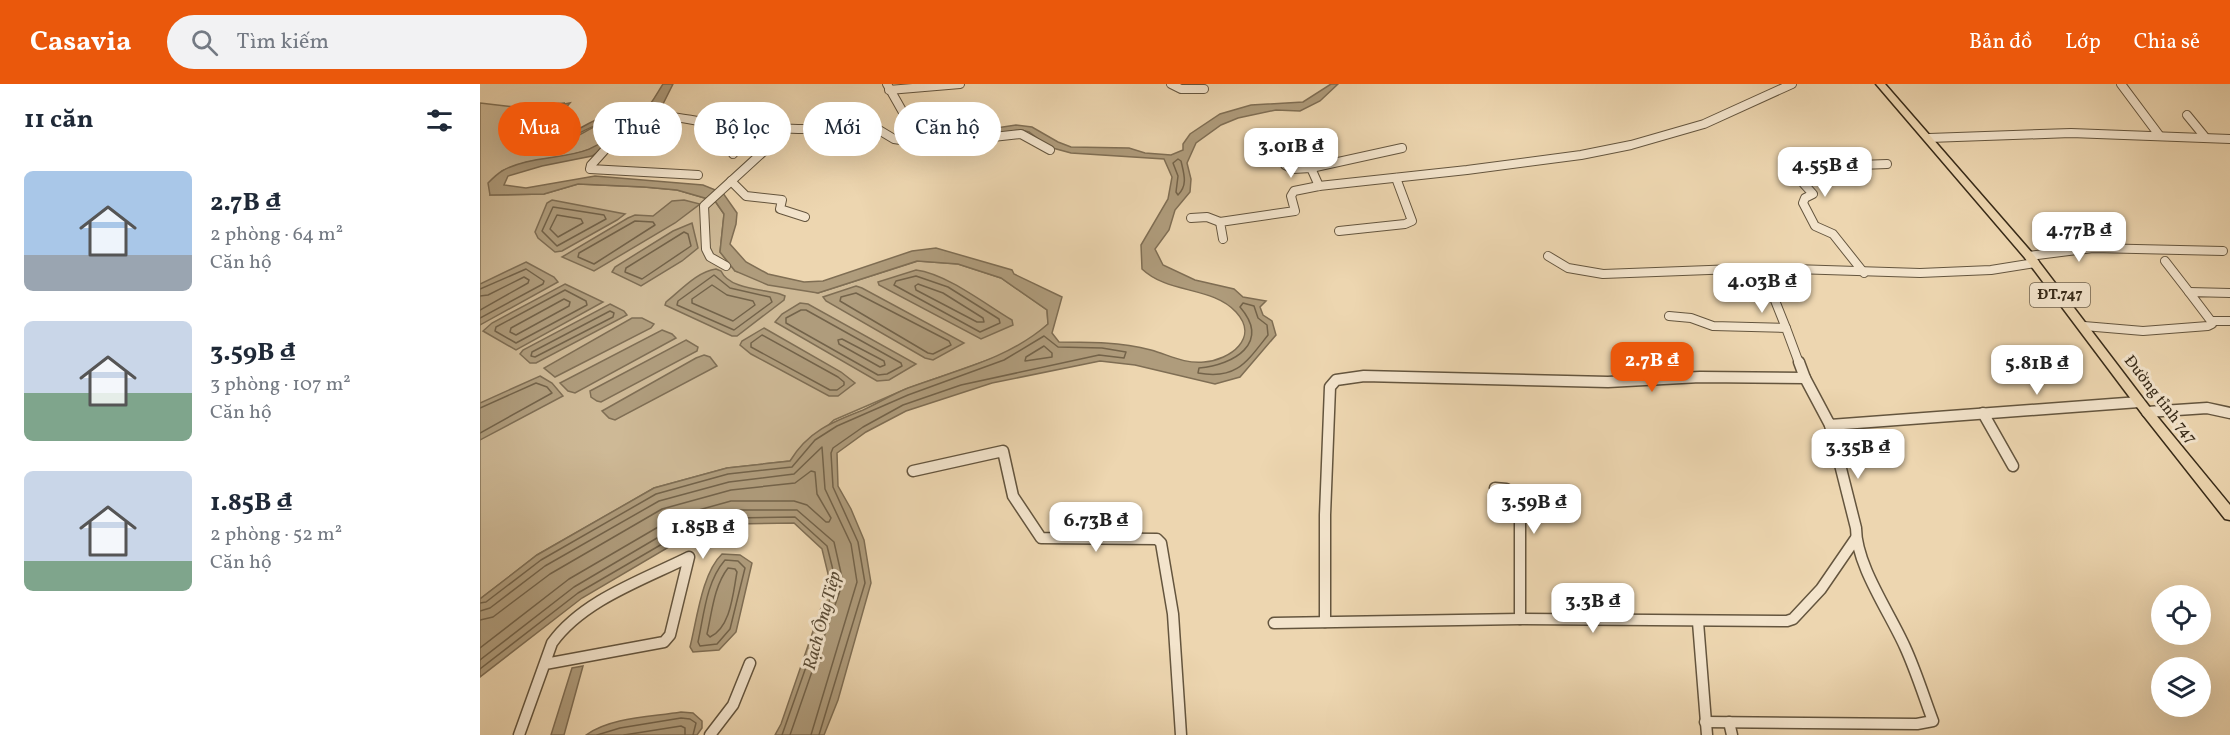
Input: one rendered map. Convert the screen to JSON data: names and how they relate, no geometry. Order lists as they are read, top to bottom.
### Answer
{
  "streets": {
    "main road": ["ĐT.747", "Đường tỉnh 747"]
  },
  "water": ["Rạch Ông Tiệp"],
  "page": {
    "header": "Casavia",
    "search": "Tìm kiếm",
    "nav": ["Bản đồ", "Lớp", "Chia sẻ"],
    "heading": "11 căn",
    "chip": [
      "Mua",
      "Thuê",
      "Bộ lọc",
      "Mới",
      "Căn hộ"
    ],
    "price": [
      "3.01B ₫",
      "4.55B ₫",
      "4.77B ₫",
      "4.03B ₫",
      "2.7B ₫",
      "5.81B ₫",
      "3.35B ₫",
      "3.59B ₫",
      "6.73B ₫",
      "1.85B ₫",
      "3.3B ₫"
    ],
    "list": [
      {
        "name": "2.7B ₫",
        "note": "2 phòng · 64 m² · Căn hộ"
      },
      {
        "name": "3.59B ₫",
        "note": "3 phòng · 107 m² · Căn hộ"
      },
      {
        "name": "1.85B ₫",
        "note": "2 phòng · 52 m² · Căn hộ"
      }
    ]
  }
}
